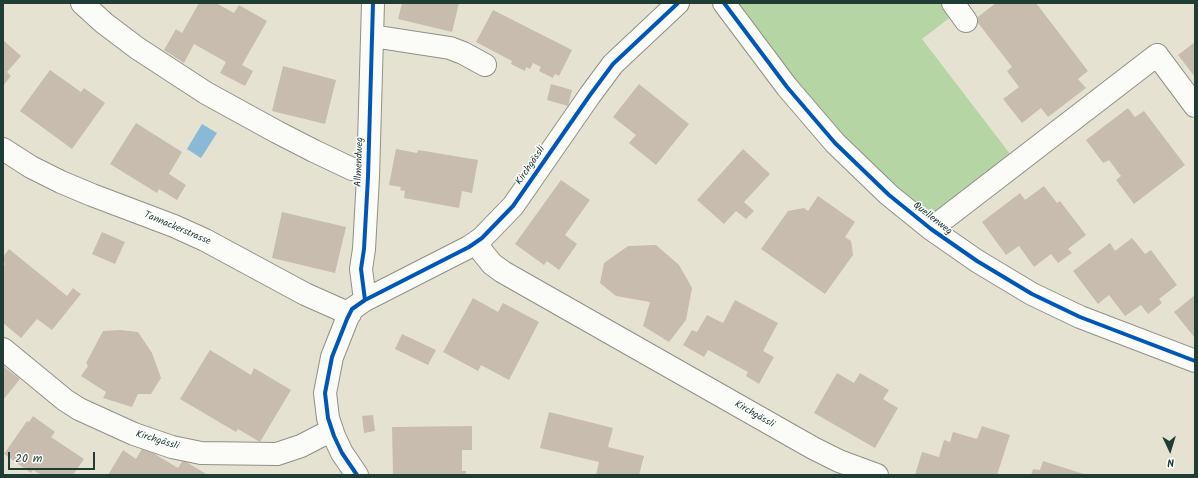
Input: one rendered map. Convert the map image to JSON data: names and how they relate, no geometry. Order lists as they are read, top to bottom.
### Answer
{
  "streets": {
    "street": [
      "Allmendweg",
      "Kirchgässli",
      "Quellenweg",
      "Tannackerstrasse"
    ]
  },
  "crossings": [
    ["Allmendweg", "Kirchgässli"],
    ["Allmendweg", "Tannackerstrasse"],
    ["Kirchgässli", "Tannackerstrasse"]
  ],
  "scale_bar": "20 m",
  "north": "bottom"
}
